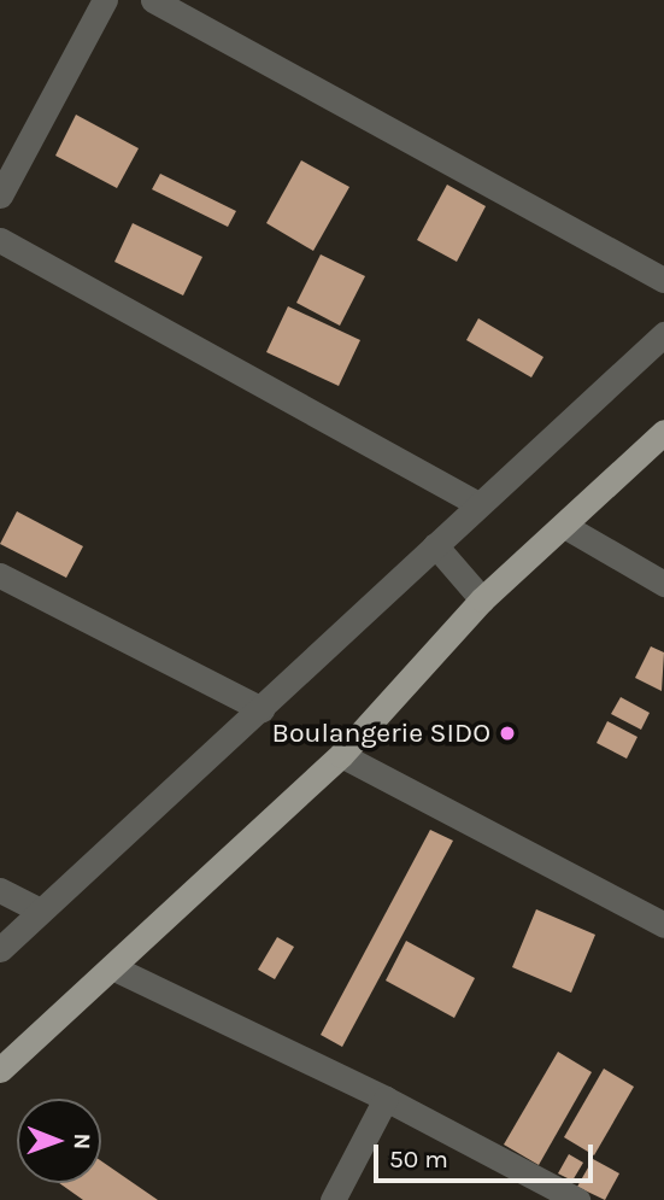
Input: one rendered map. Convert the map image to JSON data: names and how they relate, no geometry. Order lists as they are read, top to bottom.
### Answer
{
  "places": ["Boulangerie SIDO"],
  "scale_bar": "50 m",
  "north": "right"
}
